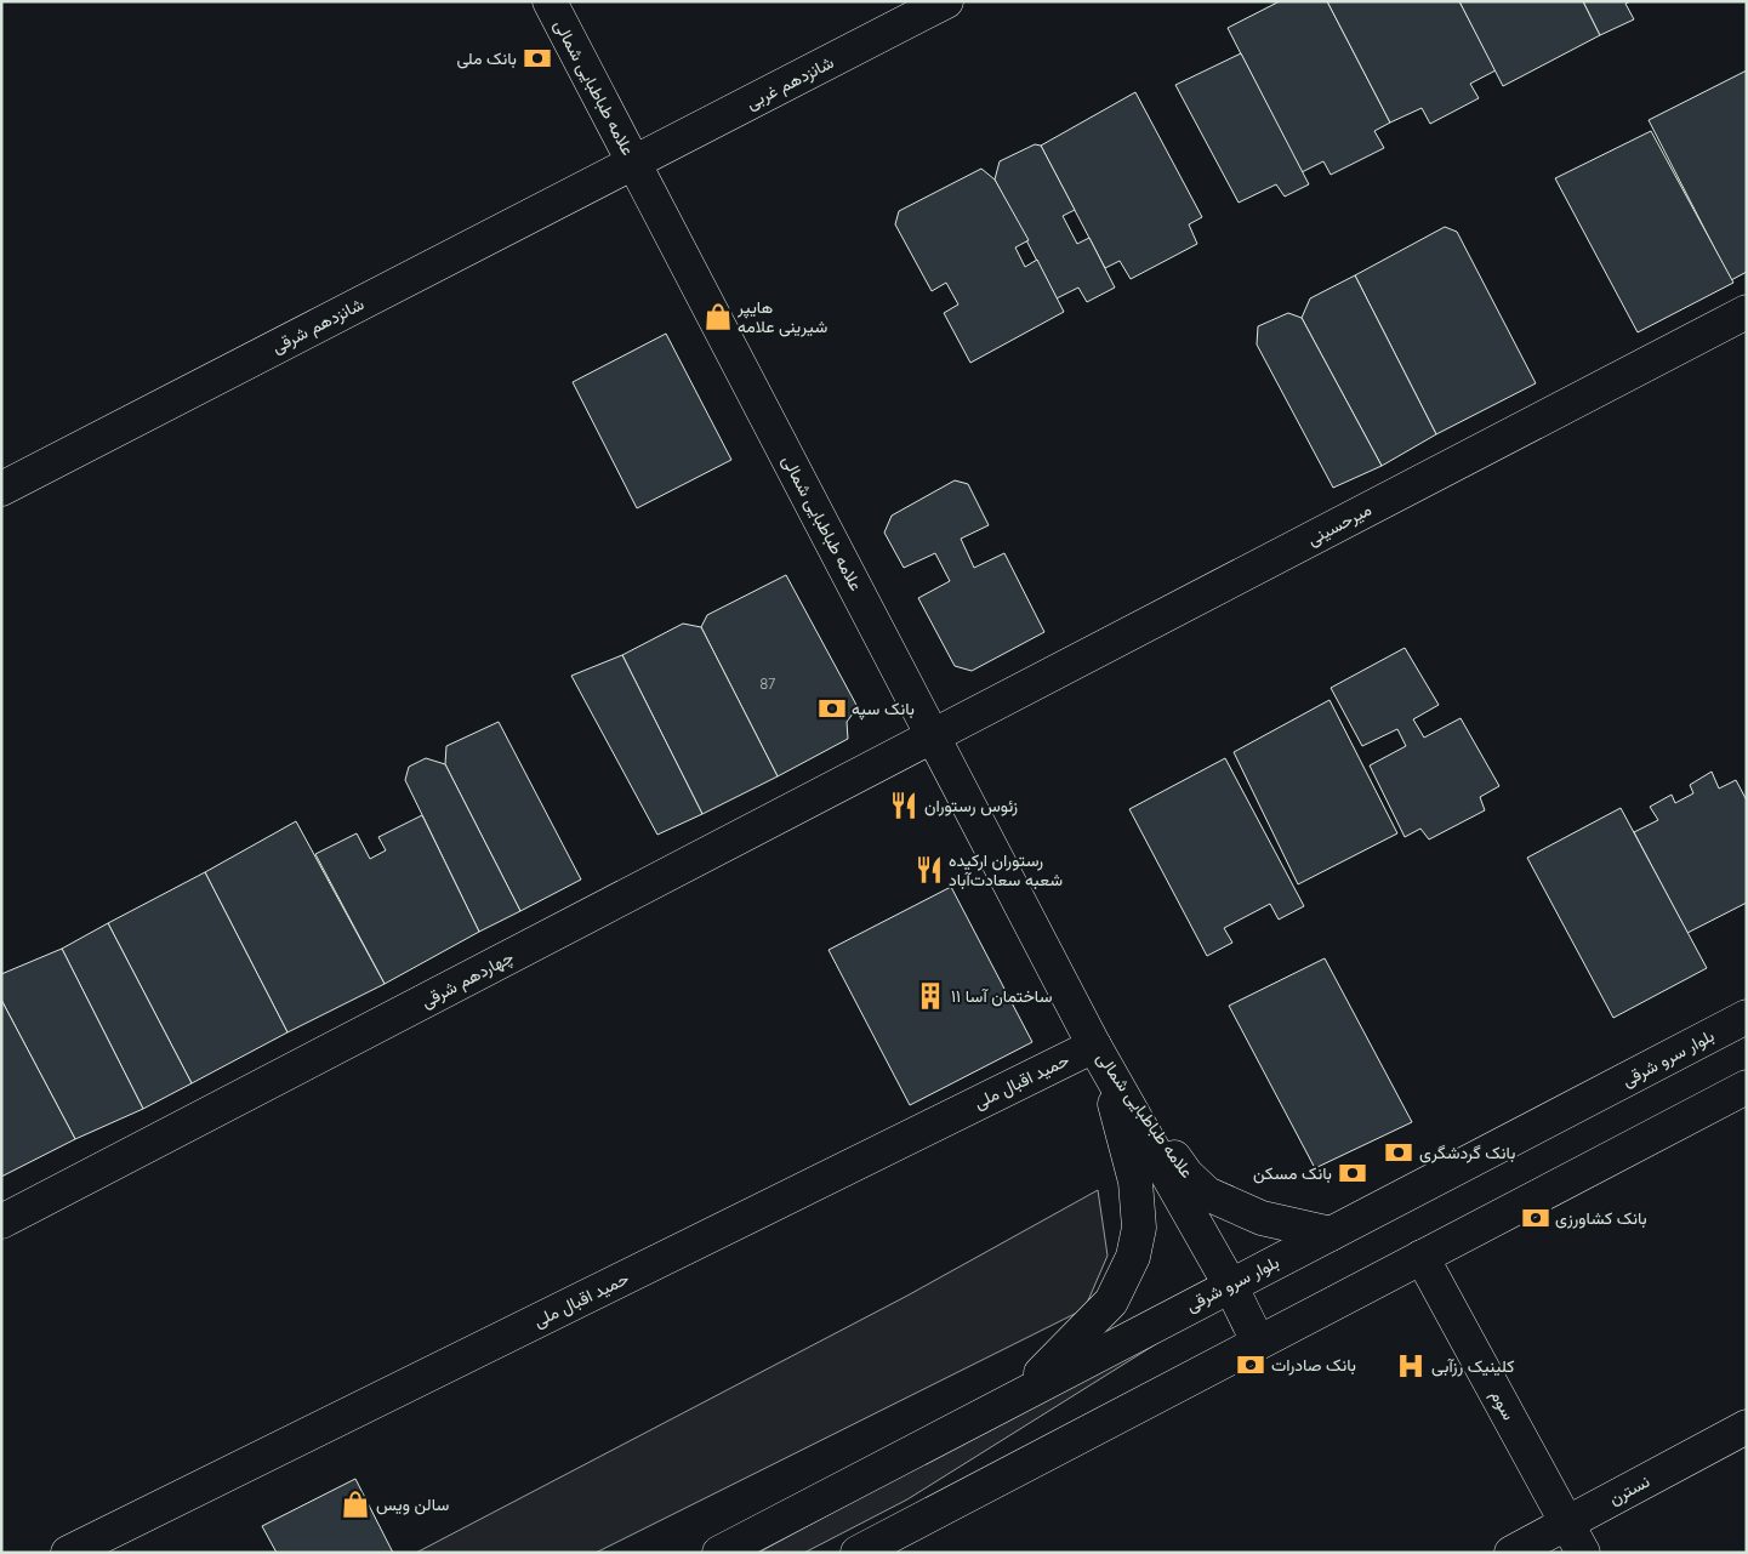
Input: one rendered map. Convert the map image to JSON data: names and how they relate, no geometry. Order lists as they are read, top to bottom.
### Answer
{
  "streets": {
    "street": [
      "شانزدهم غربی",
      "علامه طباطبایی شمالی",
      "شانزدهم شرقی",
      "میرحسینی",
      "چهاردهم شرقی",
      "بلوار سرو شرقی",
      "حمید اقبال ملی",
      "سوم",
      "نسترن"
    ]
  },
  "crossings": [
    ["شانزدهم غربی", "علامه طباطبایی شمالی"],
    ["شانزدهم غربی", "شانزدهم شرقی"],
    ["علامه طباطبایی شمالی", "شانزدهم شرقی"],
    ["علامه طباطبایی شمالی", "میرحسینی"],
    ["علامه طباطبایی شمالی", "چهاردهم شرقی"],
    ["علامه طباطبایی شمالی", "بلوار سرو شرقی"],
    ["علامه طباطبایی شمالی", "حمید اقبال ملی"],
    ["میرحسینی", "چهاردهم شرقی"],
    ["سوم", "نسترن"]
  ],
  "places": {
    "bank": [
      "بانک ملی",
      "بانک سپه",
      "بانک گردشگری",
      "بانک مسکن",
      "بانک کشاورزی",
      "بانک صادرات"
    ],
    "shop": ["هایپر شیرینی علامه", "سالن ویس"],
    "restaurant": ["زئوس رستوران", "رستوران ارکیده شعبه سعادت‌آباد"],
    "building": ["ساختمان آسا ۱۱"],
    "hospital": ["کلینیک رزآبی"]
  },
  "house_numbers": ["87"]
}
